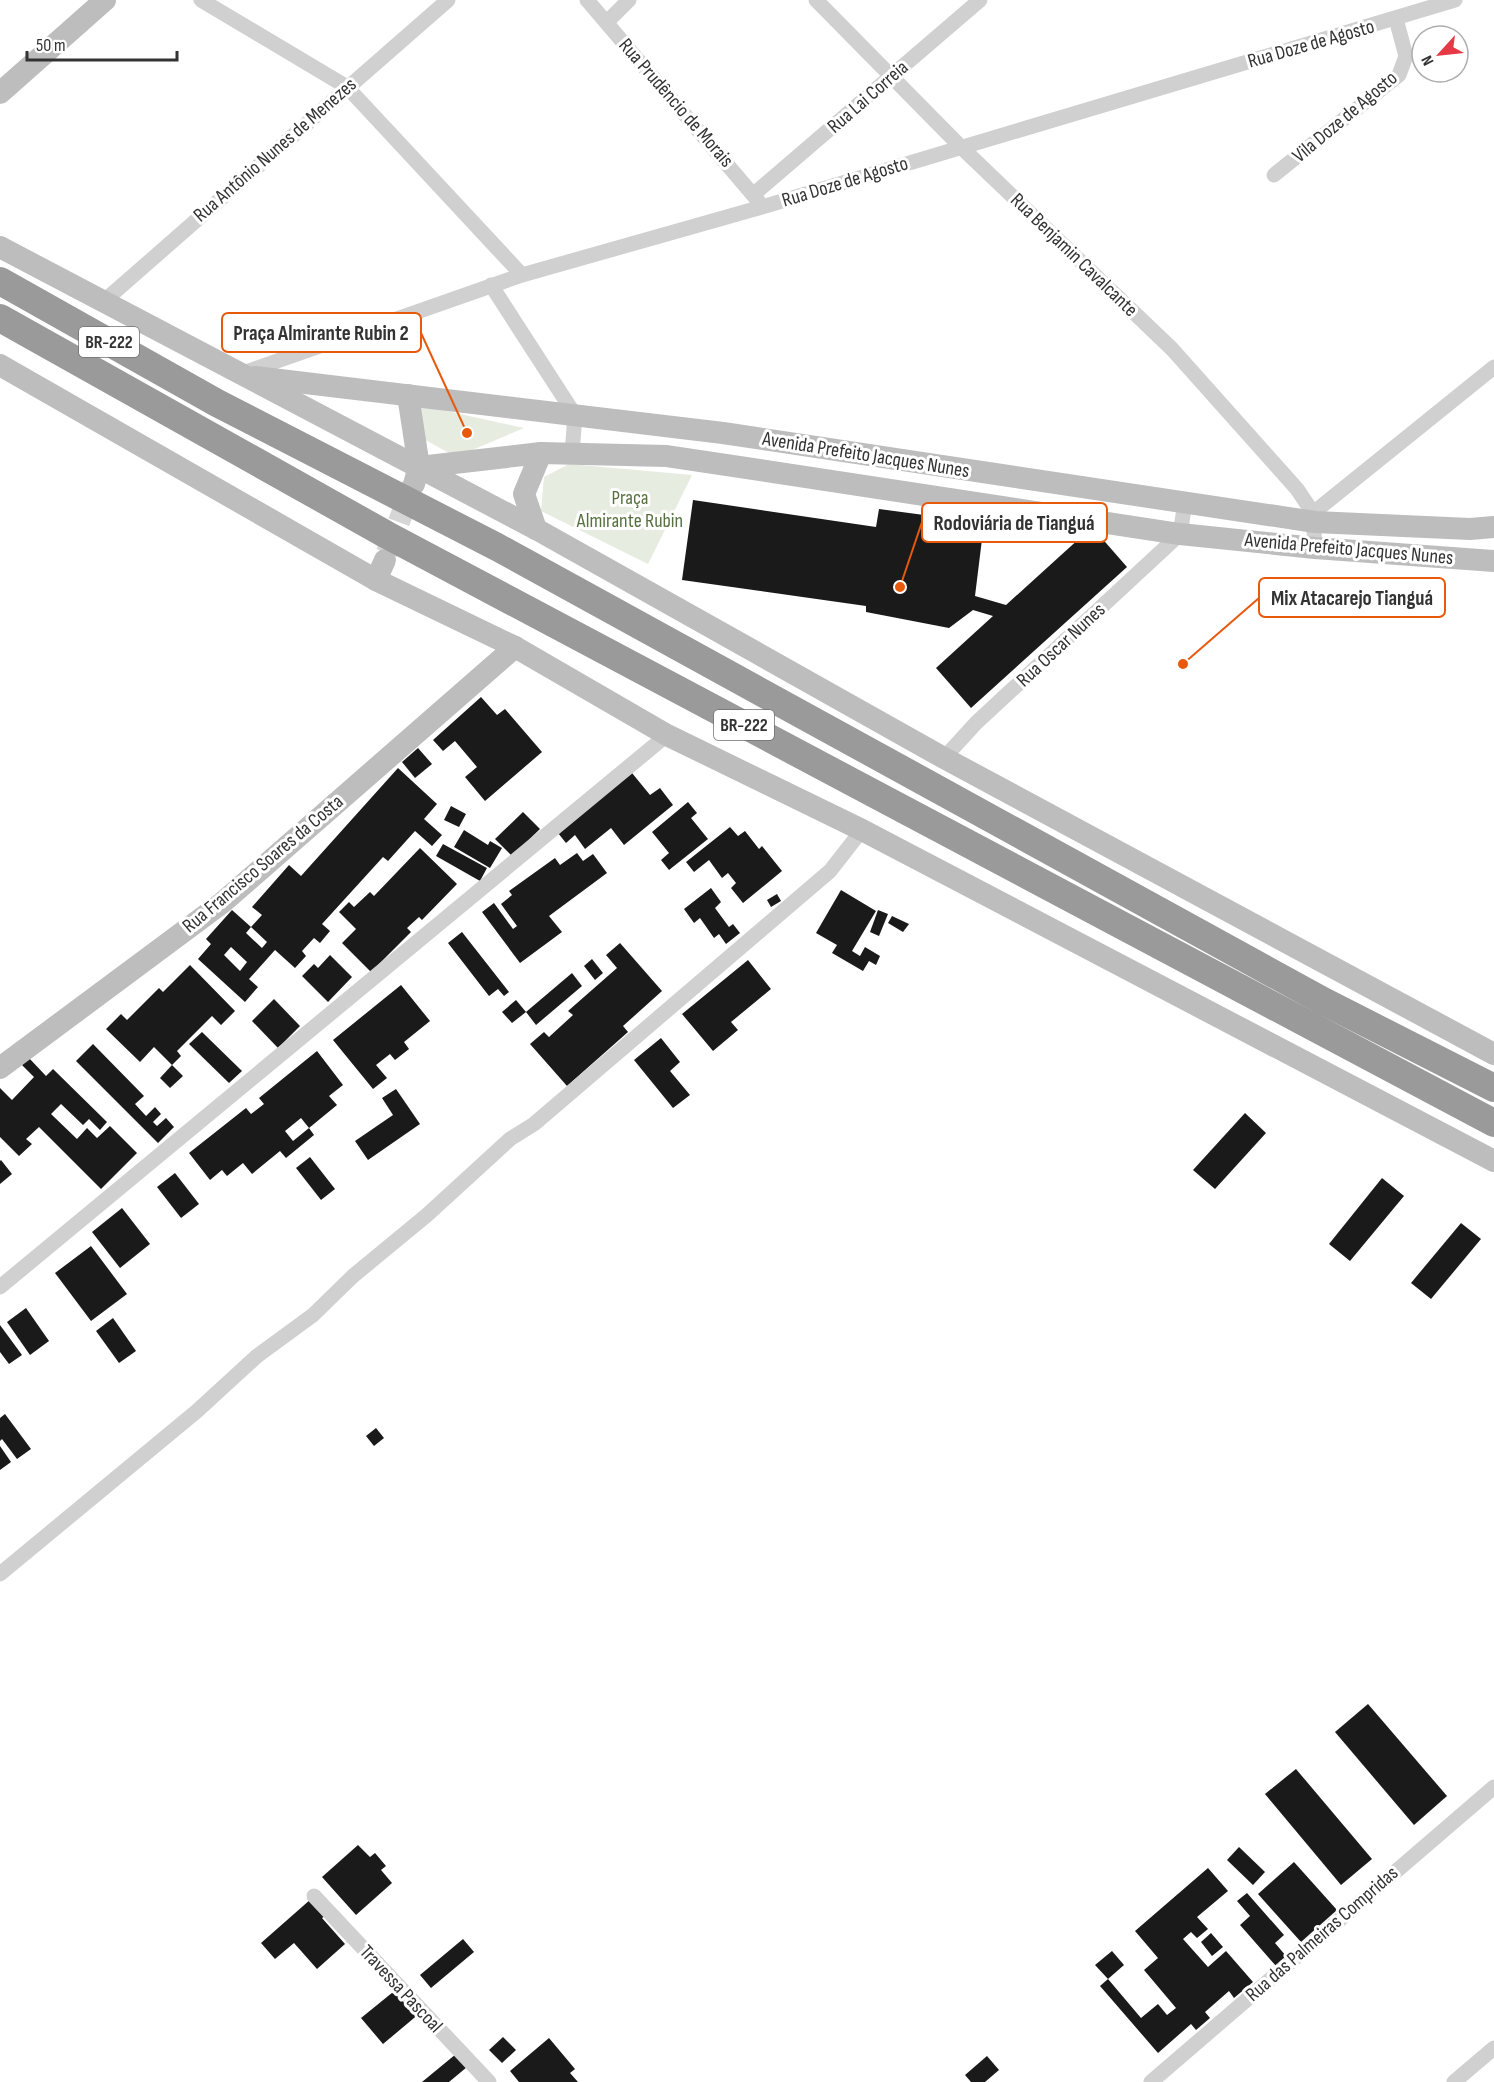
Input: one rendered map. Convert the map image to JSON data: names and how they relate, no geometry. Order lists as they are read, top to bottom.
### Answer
{
  "streets": {
    "highway": ["BR-222"],
    "main road": ["Avenida Prefeito Jacques Nunes", "Rua Francisco Soares da Costa"],
    "street": [
      "Rua Doze de Agosto",
      "Rua Lai Correia",
      "Rua Prudêncio de Morais",
      "Vila Doze de Agosto",
      "Rua Antônio Nunes de Menezes",
      "Rua Benjamin Cavalcante",
      "Rua Oscar Nunes",
      "Rua das Palmeiras Compridas",
      "Travessa Pascoal"
    ]
  },
  "crossings": [
    ["Rua Doze de Agosto", "Rua Lai Correia"],
    ["Rua Doze de Agosto", "Rua Prudêncio de Morais"],
    ["Rua Doze de Agosto", "Vila Doze de Agosto"],
    ["Rua Doze de Agosto", "Rua Benjamin Cavalcante"],
    ["Rua Doze de Agosto", "BR-222"],
    ["Rua Doze de Agosto", "Avenida Prefeito Jacques Nunes"],
    ["Rua Lai Correia", "Rua Prudêncio de Morais"],
    ["Rua Lai Correia", "Rua Benjamin Cavalcante"],
    ["Rua Antônio Nunes de Menezes", "BR-222"],
    ["Rua Benjamin Cavalcante", "Avenida Prefeito Jacques Nunes"],
    ["BR-222", "Avenida Prefeito Jacques Nunes"],
    ["BR-222", "Rua Oscar Nunes"],
    ["Avenida Prefeito Jacques Nunes", "Rua Oscar Nunes"]
  ],
  "parks": ["Praça Almirante Rubin"],
  "places": ["Praça Almirante Rubin 2", "Rodoviária de Tianguá", "Mix Atacarejo Tianguá"],
  "scale_bar": "50 m",
  "north": "bottom left"
}
